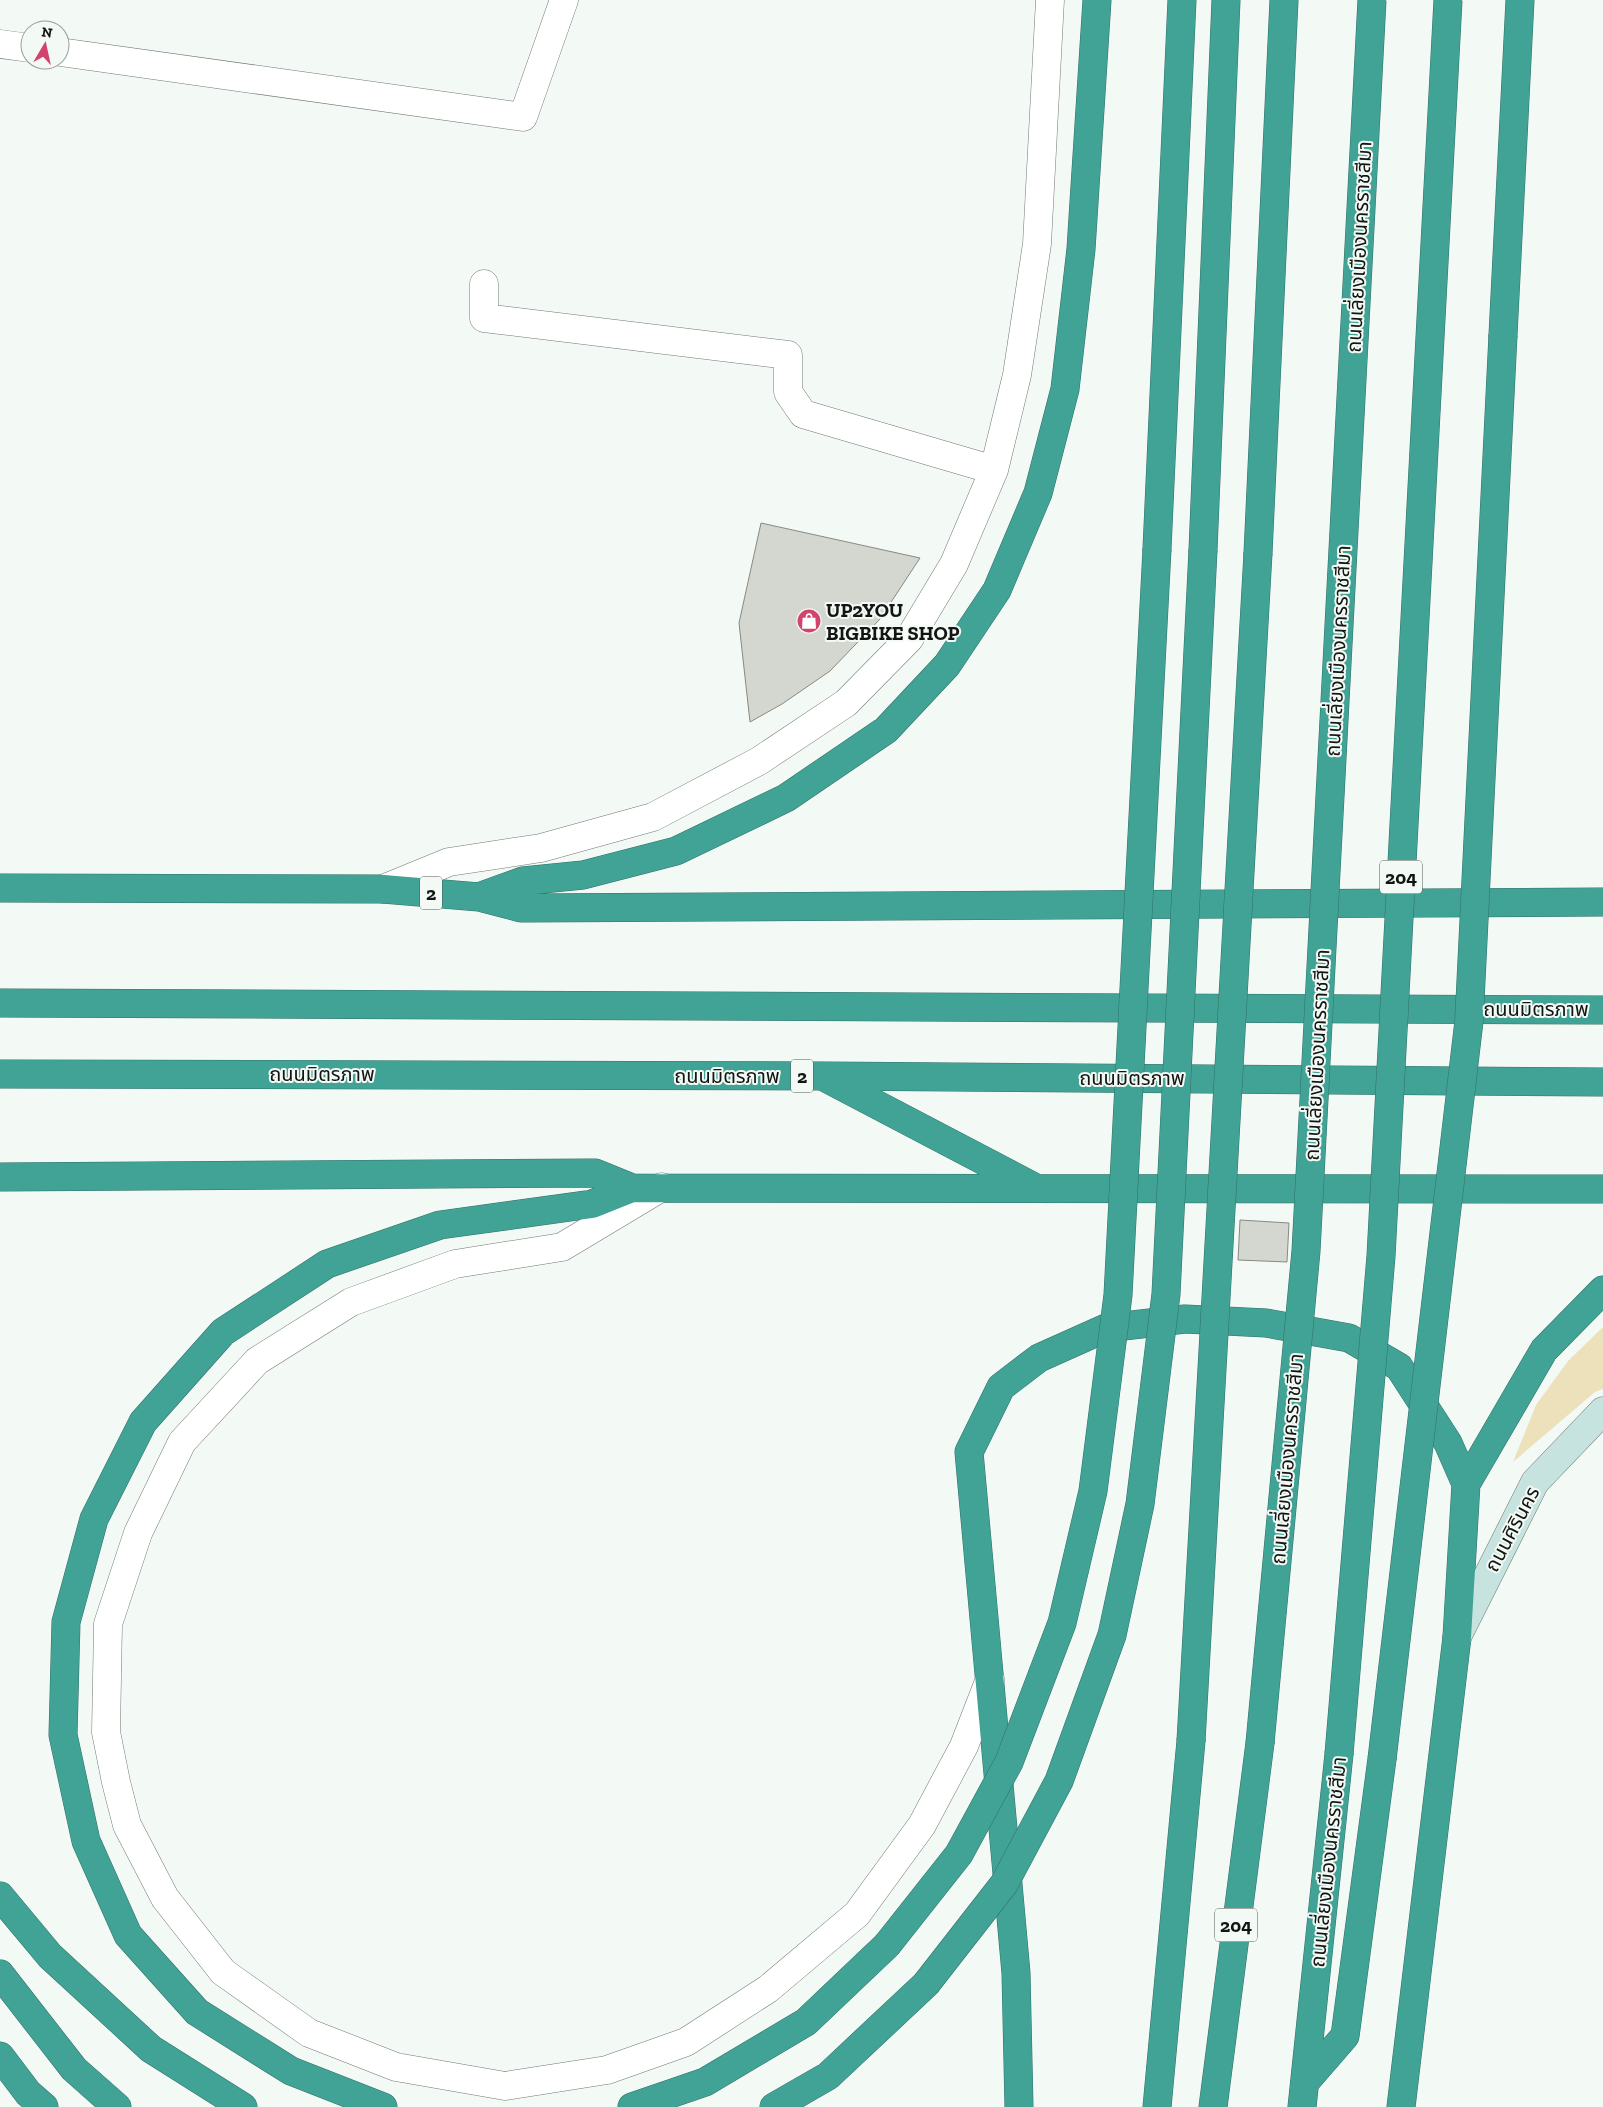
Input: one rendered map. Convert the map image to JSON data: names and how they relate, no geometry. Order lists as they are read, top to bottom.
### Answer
{
  "streets": {
    "highway": [
      "ถนนเลี่ยงเมืองนครราชสีมา",
      "204",
      "2",
      "ถนนมิตรภาพ"
    ],
    "street": ["ถนนศิรินคร"]
  },
  "places": {
    "shop": ["UP2YOU BIGBIKE SHOP"]
  },
  "north": "top"
}
